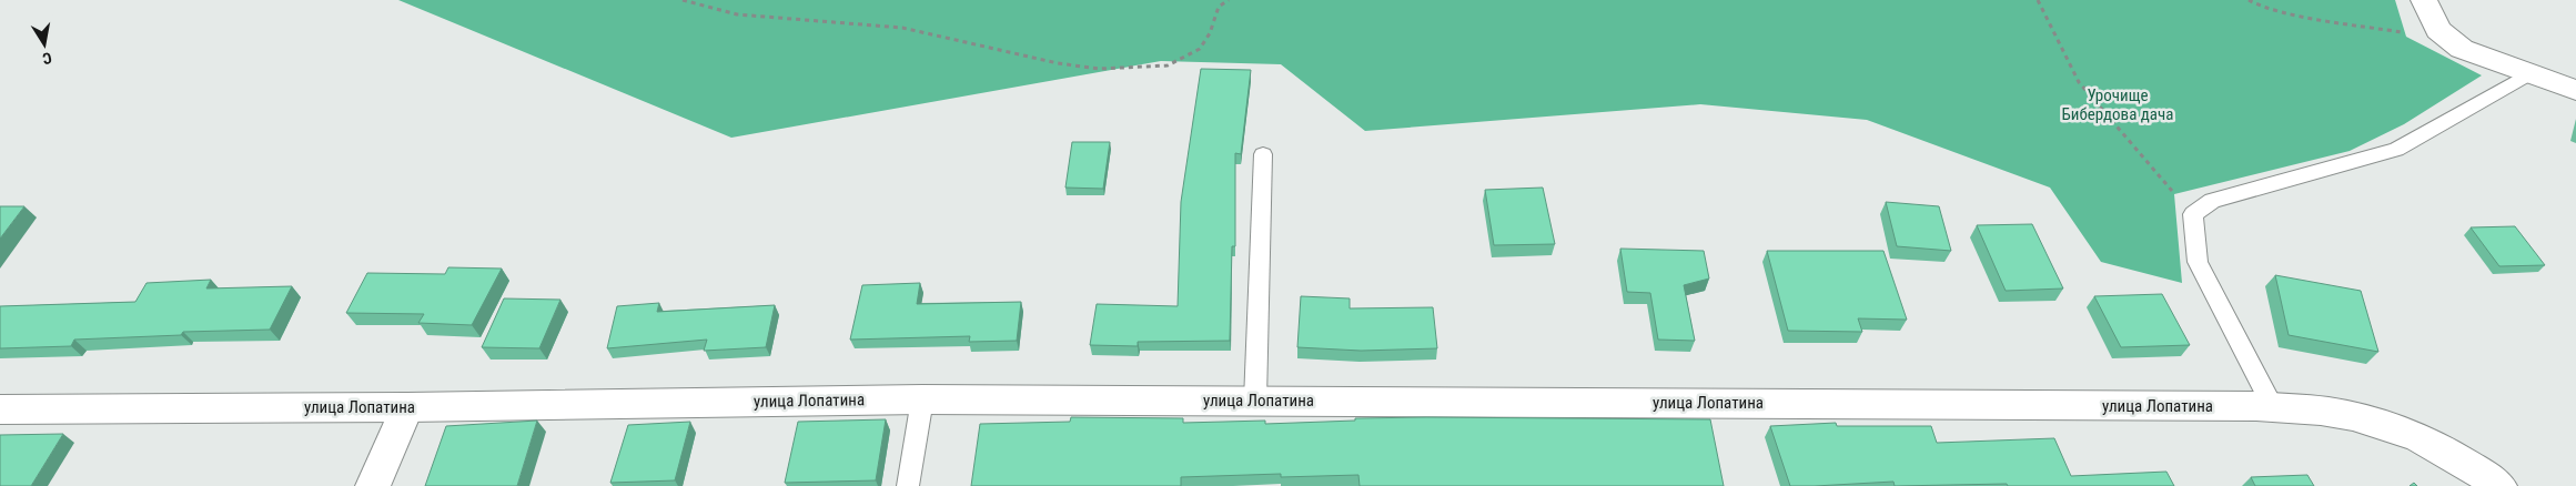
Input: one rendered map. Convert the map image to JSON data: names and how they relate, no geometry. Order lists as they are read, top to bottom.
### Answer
{
  "streets": {
    "street": ["улица Лопатина"]
  },
  "parks": ["Урочище Бибердова дача"],
  "north": "bottom"
}
